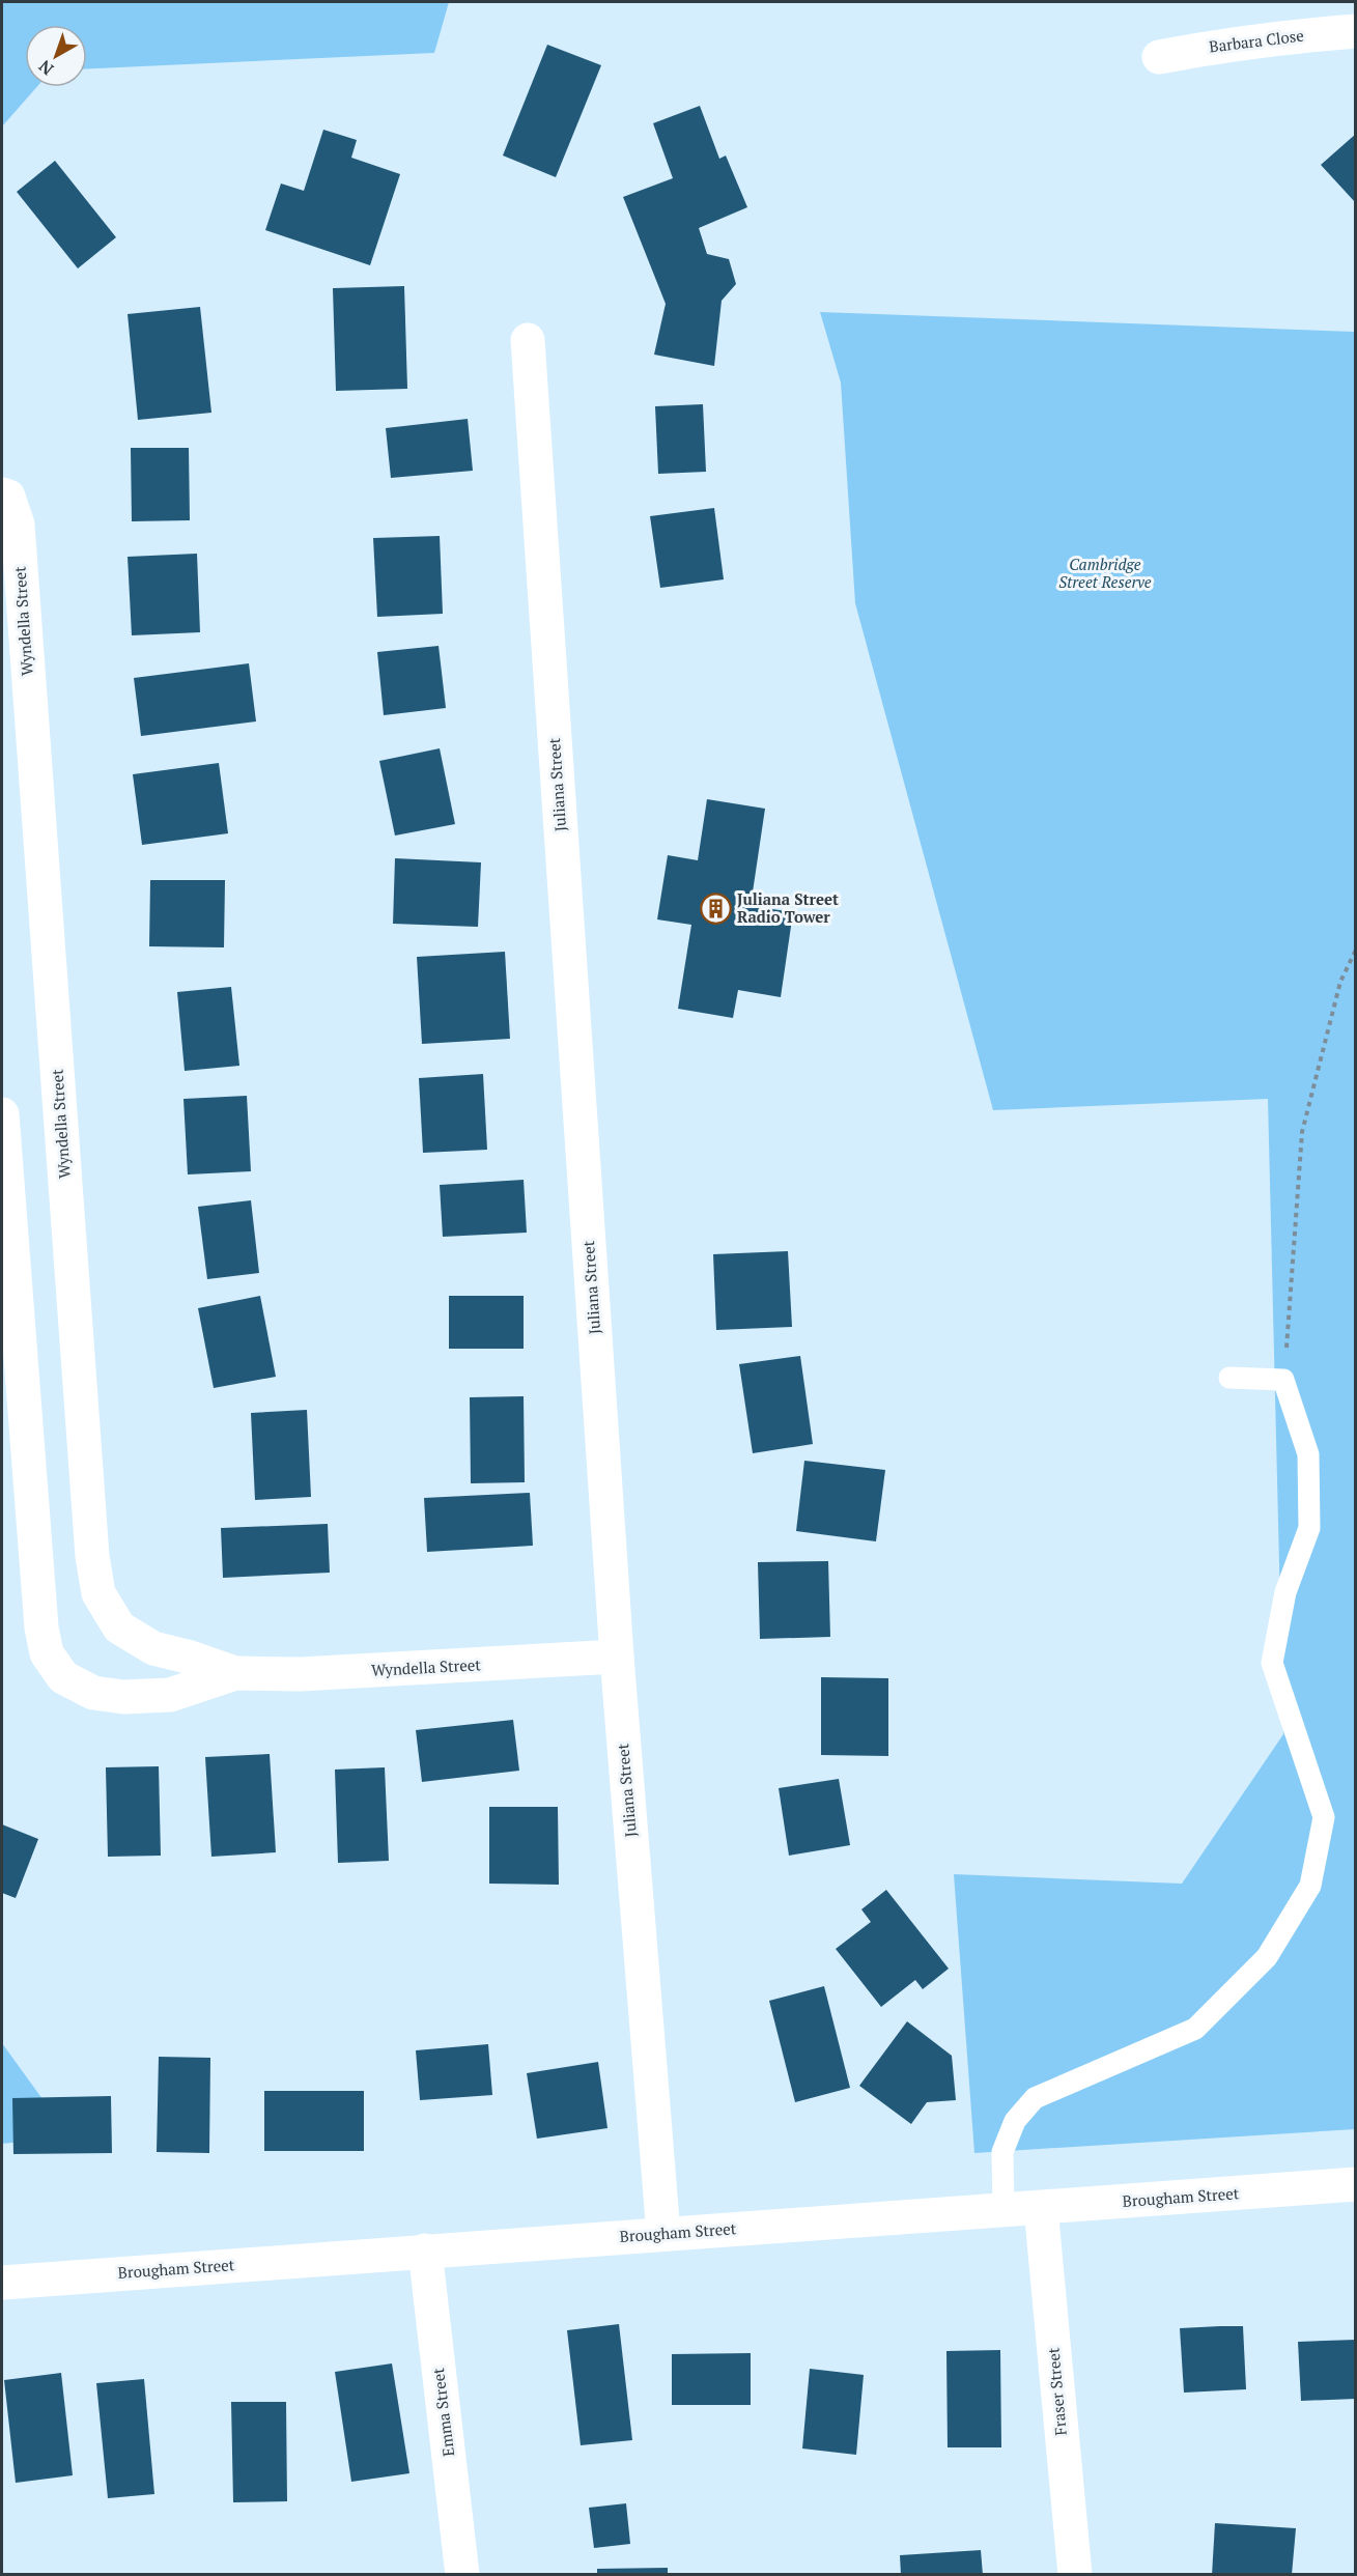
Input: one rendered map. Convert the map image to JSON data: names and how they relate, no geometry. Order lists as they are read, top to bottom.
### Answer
{
  "streets": {
    "street": [
      "Barbara Close",
      "Wyndella Street",
      "Juliana Street",
      "Brougham Street",
      "Fraser Street",
      "Emma Street"
    ]
  },
  "crossings": [
    ["Wyndella Street", "Juliana Street"],
    ["Juliana Street", "Brougham Street"],
    ["Brougham Street", "Fraser Street"],
    ["Brougham Street", "Emma Street"]
  ],
  "parks": ["Cambridge Street Reserve"],
  "places": {
    "building": ["Juliana Street Radio Tower"]
  },
  "north": "bottom left"
}
